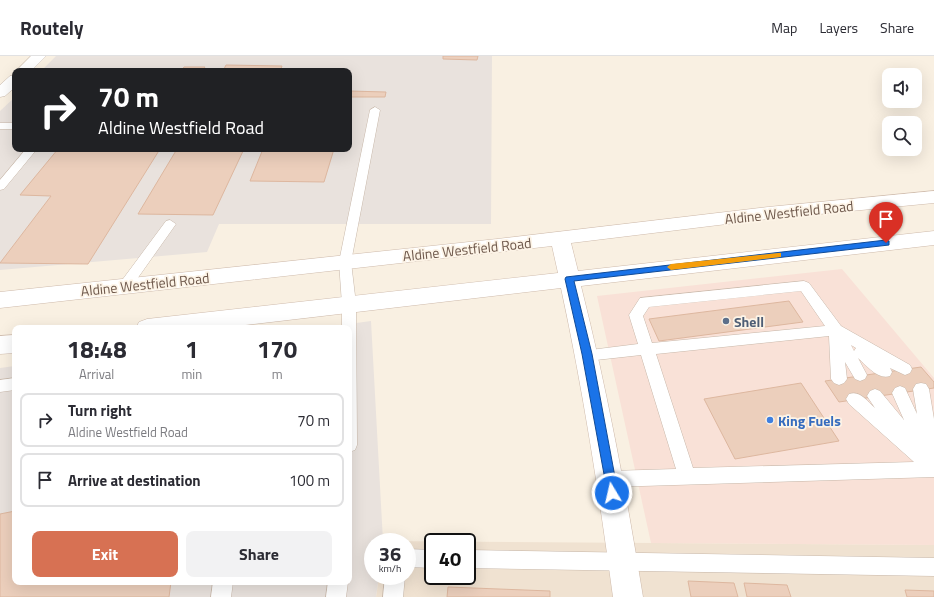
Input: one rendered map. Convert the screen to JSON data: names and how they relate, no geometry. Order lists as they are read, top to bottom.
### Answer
{
  "streets": {
    "main road": ["Aldine Westfield Road"]
  },
  "places": ["Shell", "King Fuels"],
  "page": {
    "header": "Routely",
    "nav": ["Map", "Layers", "Share"],
    "turn": ["70 m", "Aldine Westfield Road"],
    "eta": [
      "18:48",
      "Arrival",
      "1",
      "min",
      "170",
      "m"
    ],
    "list": [
      {
        "name": "Turn right",
        "note": "Aldine Westfield Road",
        "value": "70 m"
      },
      {
        "name": "Arrive at destination",
        "value": "100 m"
      }
    ],
    "buttons": ["Exit", "Share"],
    "speed": "36 km/h",
    "limit": "40"
  }
}
